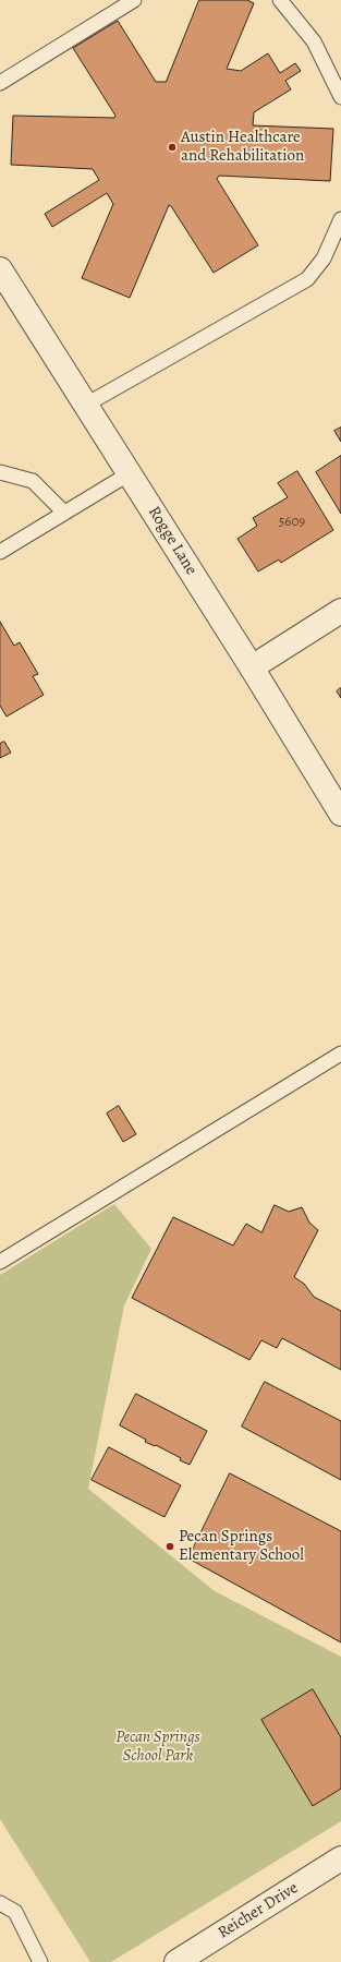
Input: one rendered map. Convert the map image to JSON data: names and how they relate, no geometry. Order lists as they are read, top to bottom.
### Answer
{
  "streets": {
    "street": ["Rogge Lane", "Reicher Drive"]
  },
  "parks": ["Pecan Springs School Park"],
  "places": ["Austin Healthcare and Rehabilitation", "Pecan Springs Elementary School"],
  "house_numbers": ["5609"]
}
